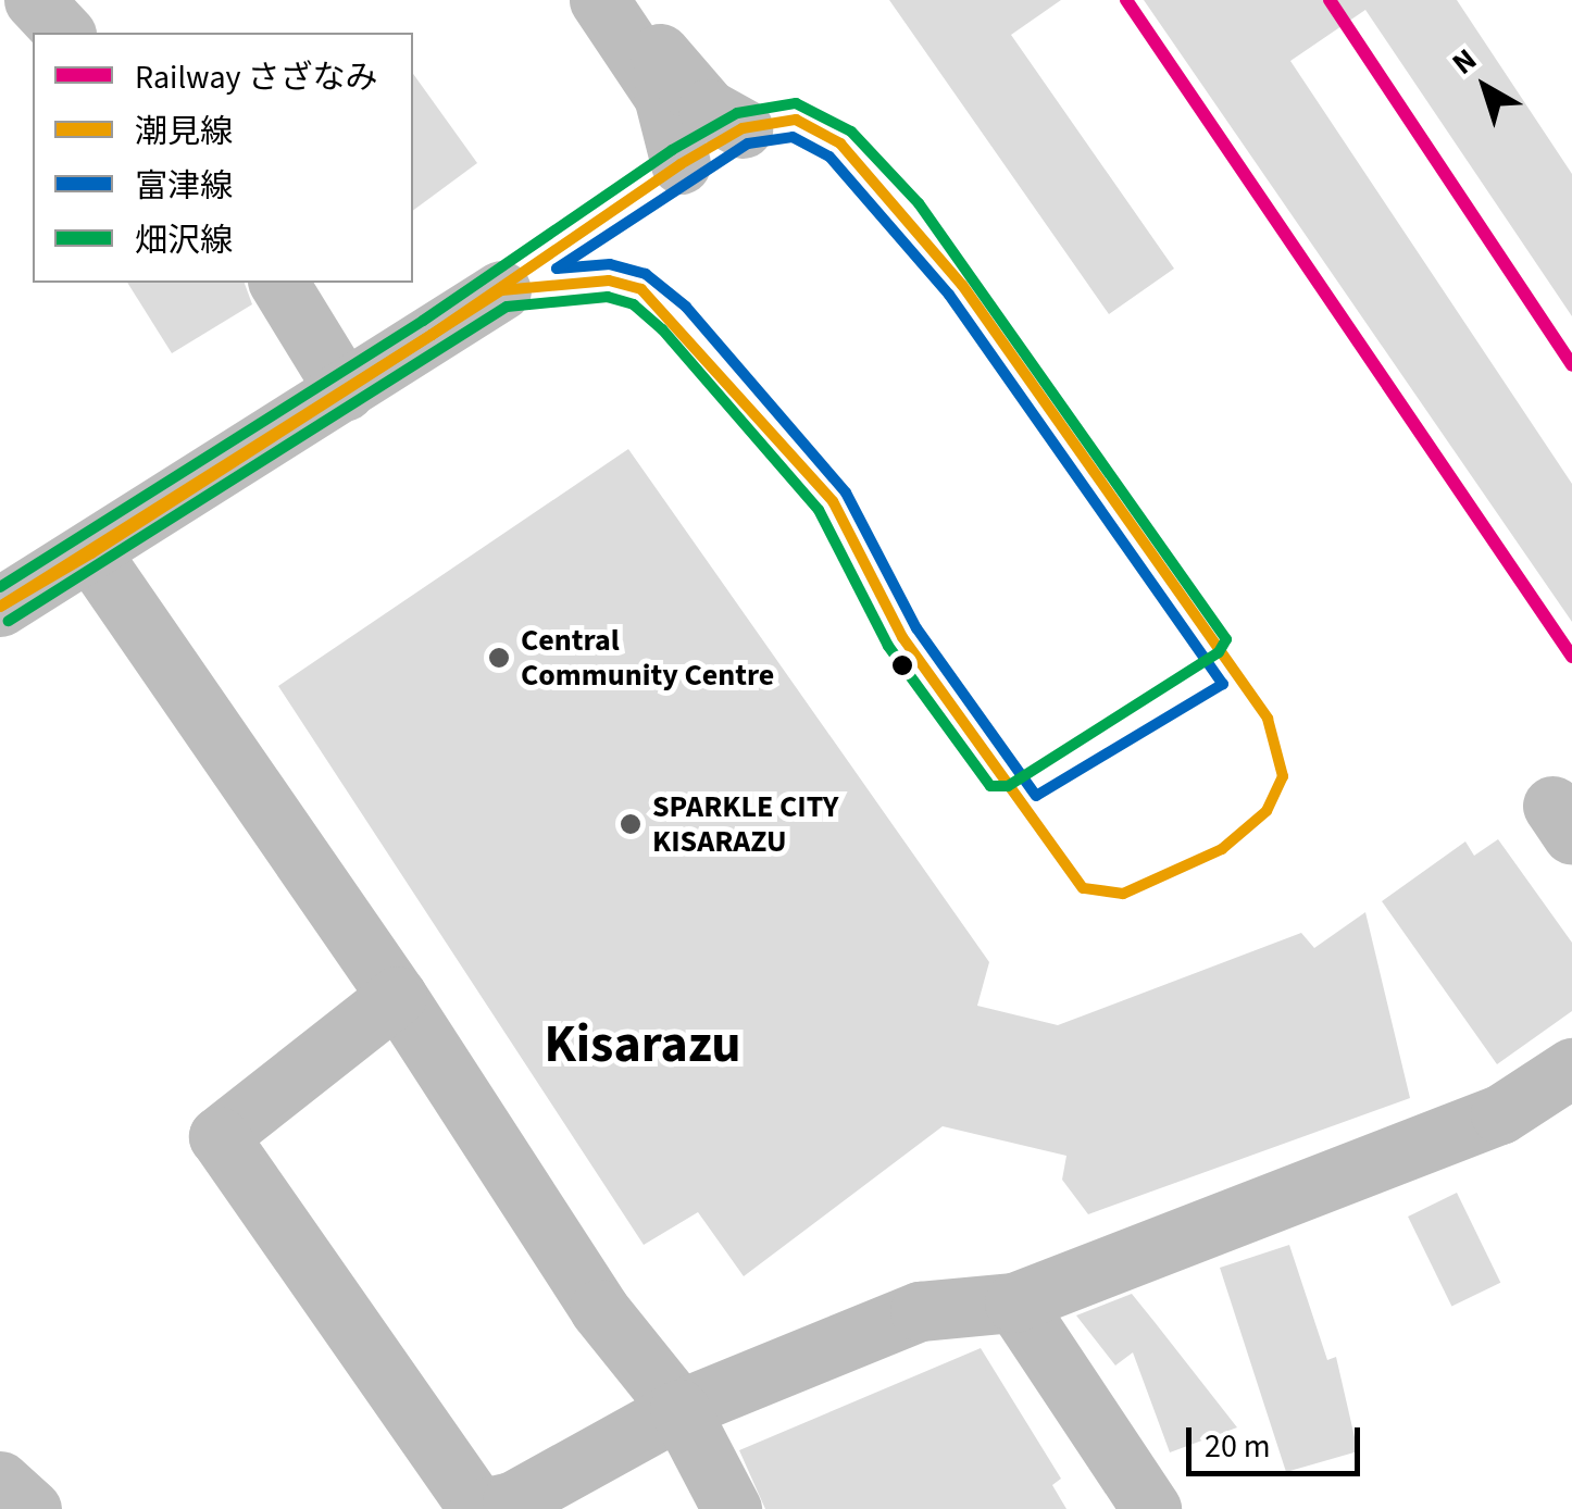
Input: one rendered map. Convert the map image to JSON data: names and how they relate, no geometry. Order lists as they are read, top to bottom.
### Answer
{
  "districts": ["Kisarazu"],
  "places": ["Central Community Centre", "SPARKLE CITY KISARAZU"],
  "lines": [
    "rail line さざなみ",
    "transit line 畑沢線",
    "transit line 潮見線",
    "transit line 富津線"
  ],
  "legend": [
    "Railway さざなみ",
    "潮見線",
    "富津線",
    "畑沢線"
  ],
  "scale_bar": "20 m",
  "north": "top left"
}
